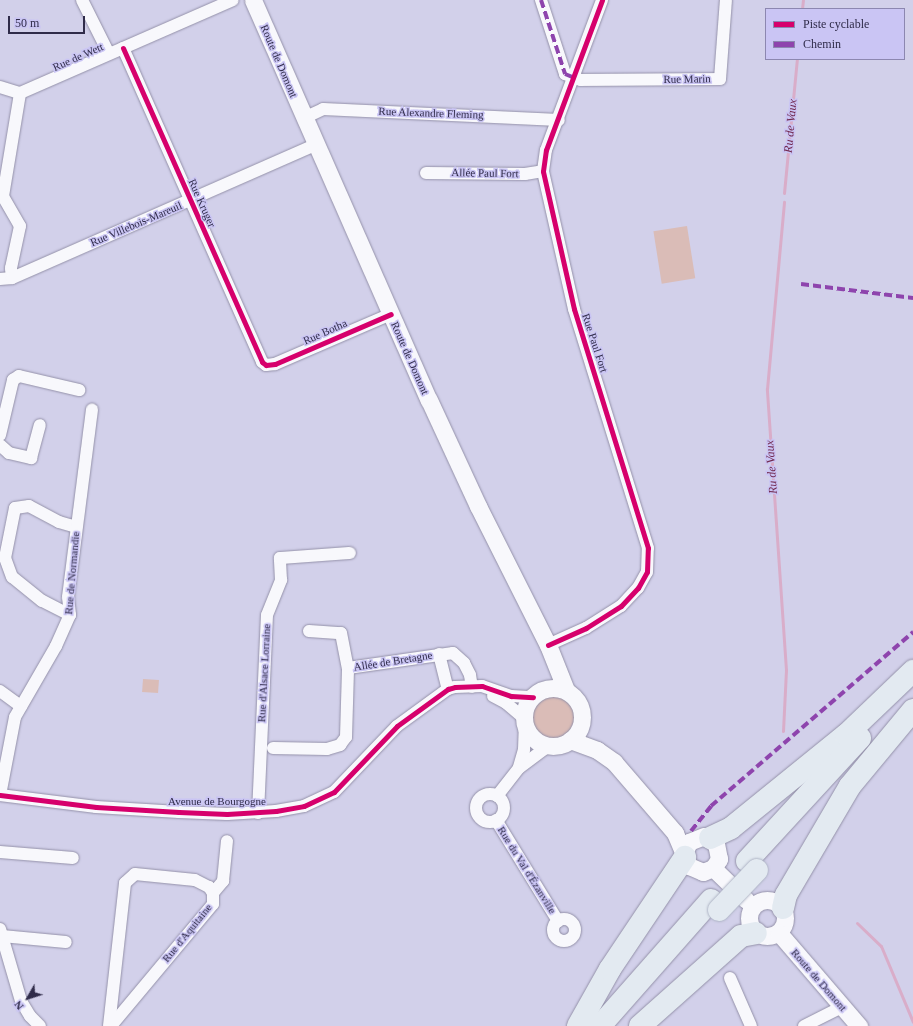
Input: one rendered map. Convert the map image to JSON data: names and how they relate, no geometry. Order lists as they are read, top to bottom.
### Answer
{
  "streets": {
    "main road": ["Route de Domont"],
    "street": [
      "Rue de Wett",
      "Rue Marin",
      "Rue Alexandre Fleming",
      "Allée Paul Fort",
      "Rue Kruger",
      "Rue Villebois-Mareuil",
      "Rue Botha",
      "Rue Paul Fort",
      "Rue de Normandie",
      "Allée de Bretagne",
      "Rue d'Alsace Lorraine",
      "Avenue de Bourgogne",
      "Rue du Val d'Ézanville",
      "Rue d'Aquitaine"
    ]
  },
  "crossings": [
    ["Rue de Wett", "Rue Kruger"],
    ["Route de Domont", "Rue Alexandre Fleming"],
    ["Route de Domont", "Rue Villebois-Mareuil"],
    ["Route de Domont", "Rue Botha"],
    ["Route de Domont", "Rue Paul Fort"],
    ["Route de Domont", "Avenue de Bourgogne"],
    ["Rue Marin", "Rue Paul Fort"],
    ["Rue Alexandre Fleming", "Rue Paul Fort"],
    ["Allée Paul Fort", "Rue Paul Fort"],
    ["Rue Kruger", "Rue Villebois-Mareuil"],
    ["Rue Kruger", "Rue Botha"],
    ["Rue de Normandie", "Avenue de Bourgogne"],
    ["Allée de Bretagne", "Avenue de Bourgogne"],
    ["Rue d'Alsace Lorraine", "Avenue de Bourgogne"]
  ],
  "water": ["Ru de Vaux"],
  "legend": ["Piste cyclable", "Chemin"],
  "scale_bar": "50 m",
  "north": "bottom left"
}
